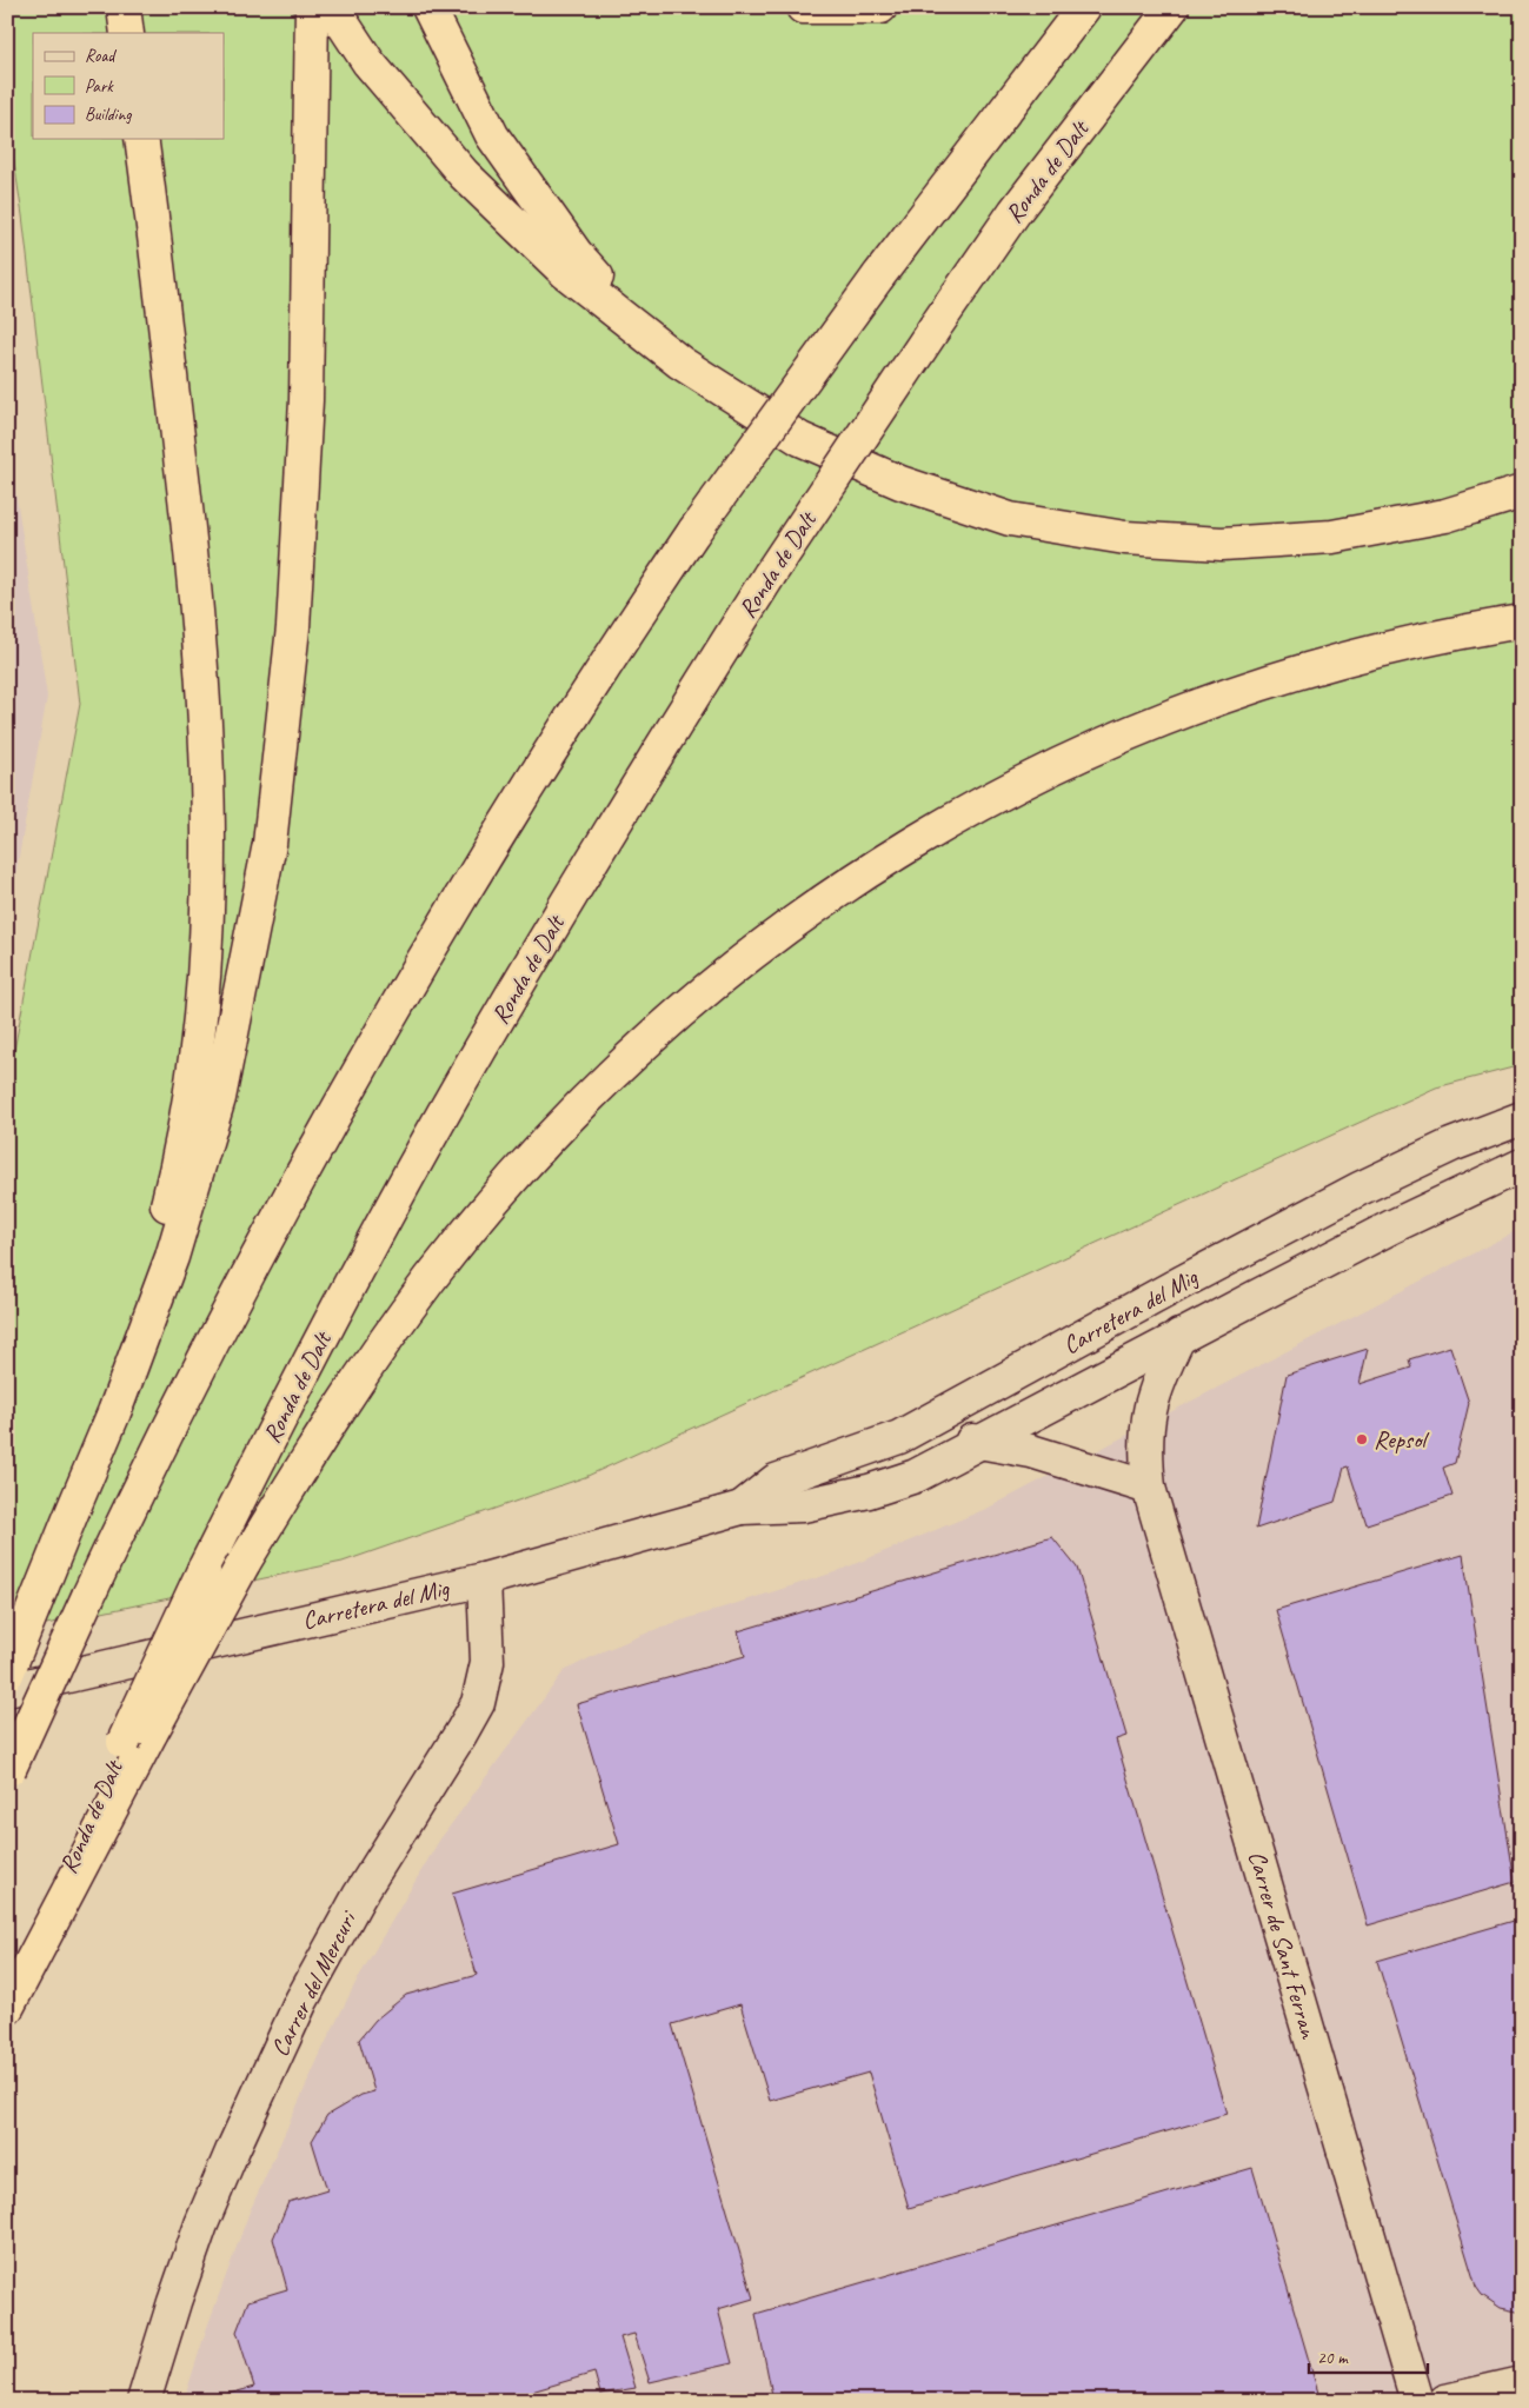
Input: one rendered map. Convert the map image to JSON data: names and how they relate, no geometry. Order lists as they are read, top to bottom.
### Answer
{
  "streets": {
    "highway": ["Ronda de Dalt"],
    "street": ["Carretera del Mig", "Carrer de Sant Ferran", "Carrer del Mercuri"]
  },
  "crossings": [
    ["Carretera del Mig", "Carrer de Sant Ferran"],
    ["Carretera del Mig", "Carrer del Mercuri"]
  ],
  "places": ["Repsol"],
  "legend": ["Road", "Park", "Building"],
  "scale_bar": "20 m"
}
